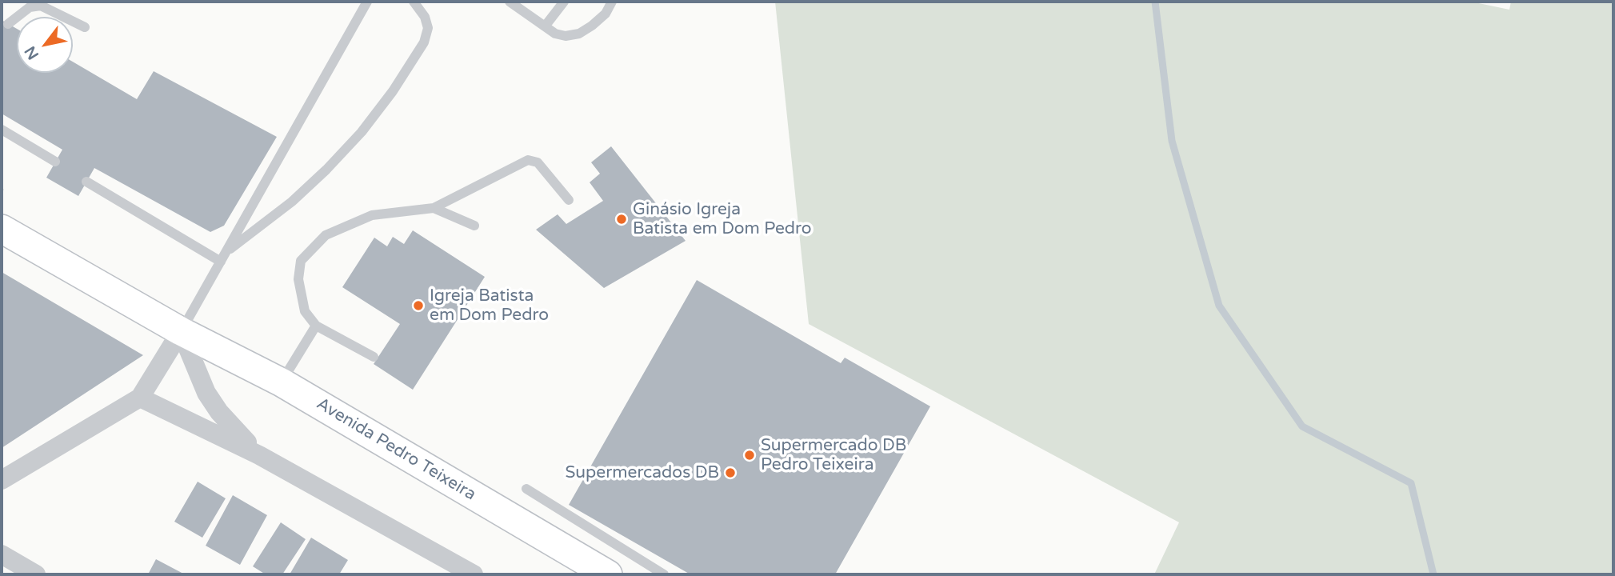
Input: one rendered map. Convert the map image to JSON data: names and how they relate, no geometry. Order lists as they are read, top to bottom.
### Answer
{
  "streets": {
    "street": ["Avenida Pedro Teixeira"]
  },
  "places": [
    "Ginásio Igreja Batista em Dom Pedro",
    "Igreja Batista em Dom Pedro",
    "Supermercado DB Pedro Teixeira",
    "Supermercados DB"
  ],
  "north": "bottom left"
}
